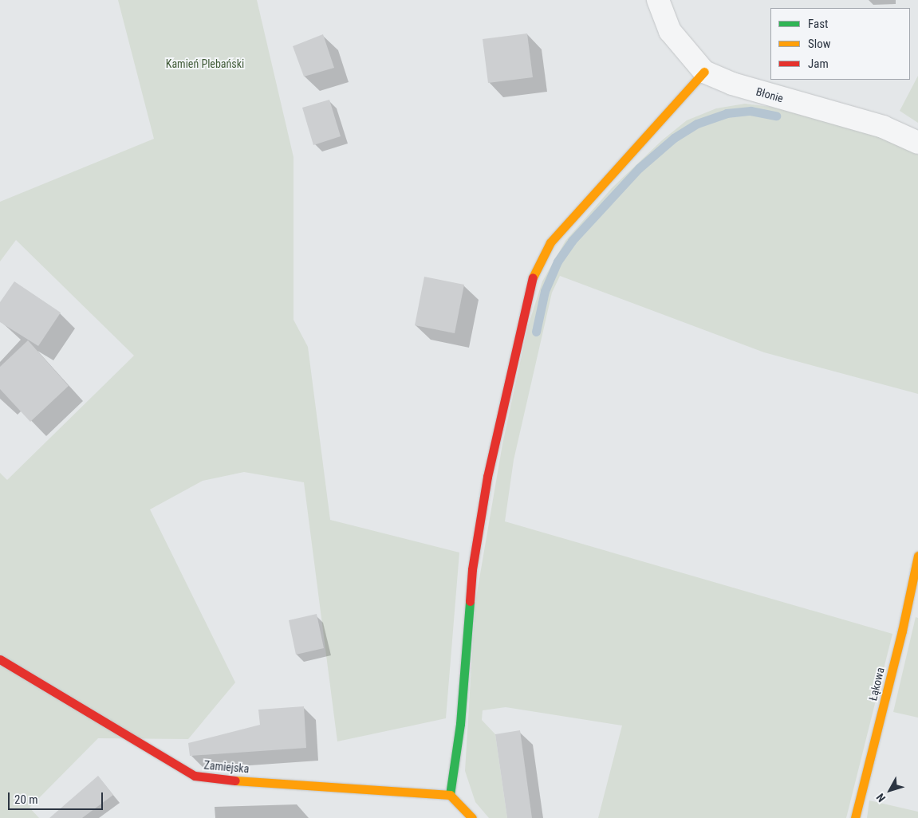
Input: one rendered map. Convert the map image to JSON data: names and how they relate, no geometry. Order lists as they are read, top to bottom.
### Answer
{
  "streets": {
    "street": ["Błonie", "Łąkowa", "Zamiejska"]
  },
  "parks": ["Kamień Plebański"],
  "legend": ["Fast", "Slow", "Jam"],
  "scale_bar": "20 m",
  "north": "bottom left"
}
